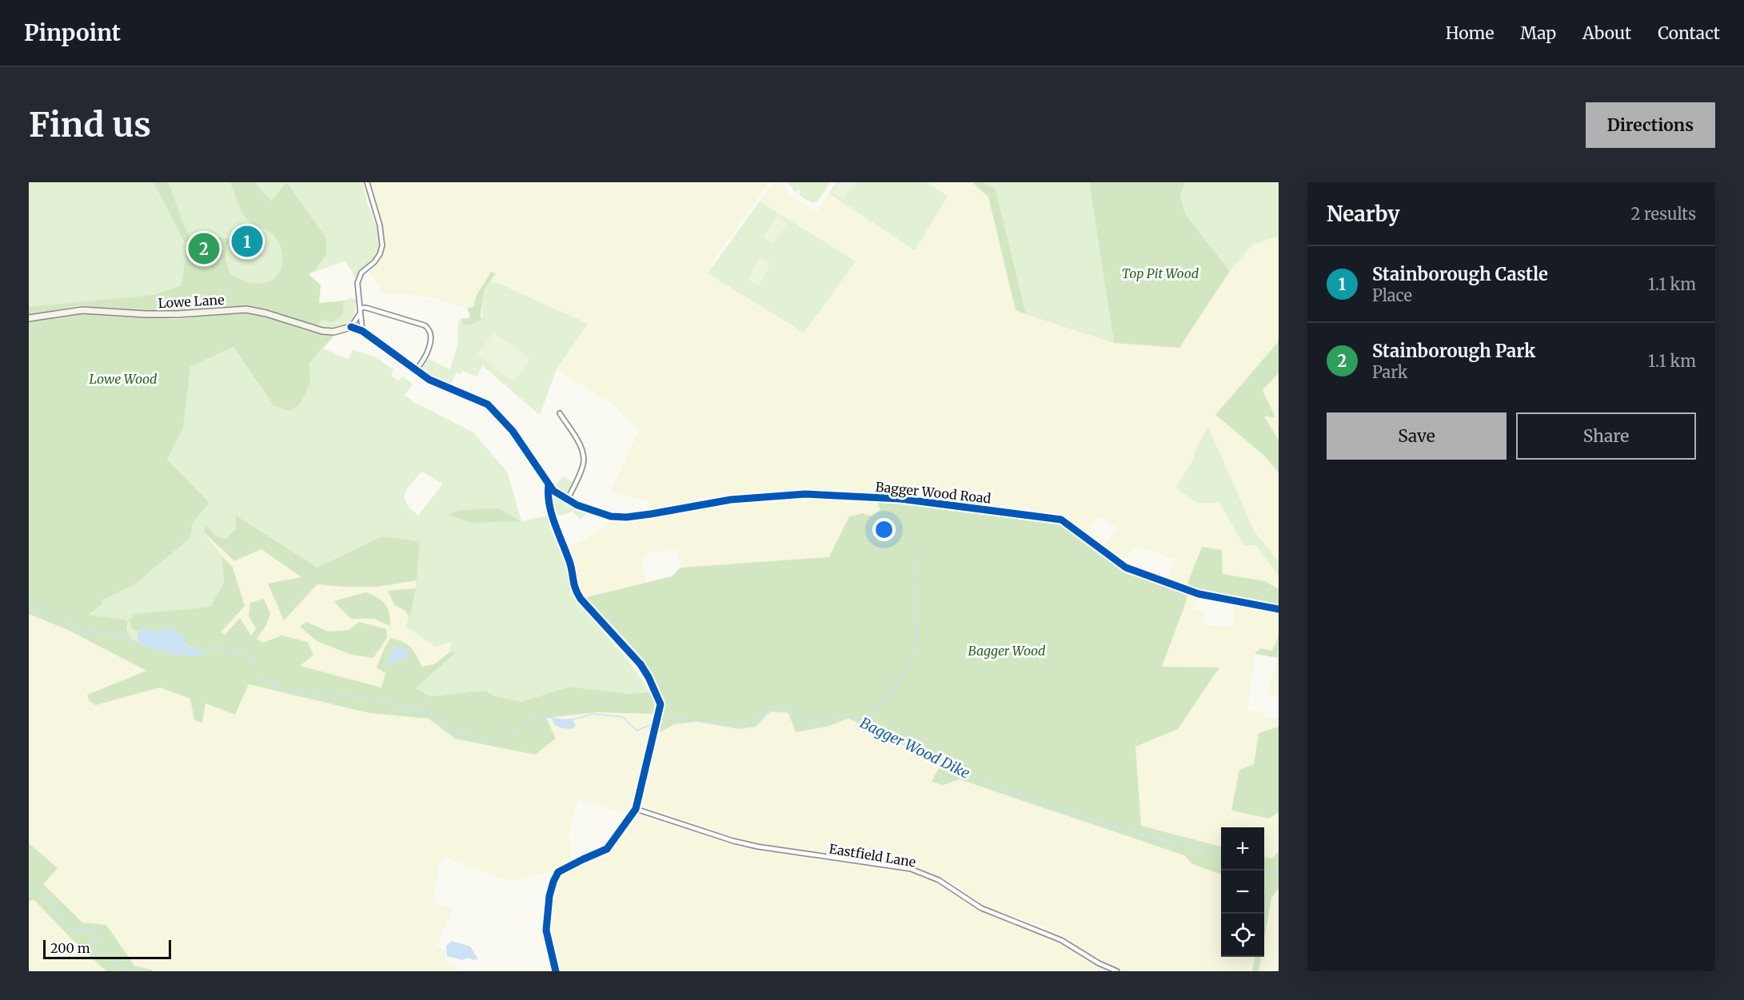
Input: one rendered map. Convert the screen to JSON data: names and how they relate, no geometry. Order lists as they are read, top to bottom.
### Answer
{
  "streets": {
    "street": ["Lowe Lane", "Bagger Wood Road", "Eastfield Lane"]
  },
  "water": ["Bagger Wood Dike"],
  "parks": ["Top Pit Wood", "Lowe Wood", "Bagger Wood"],
  "scale_bar": "200 m",
  "page": {
    "header": "Pinpoint",
    "nav": [
      "Home",
      "Map",
      "About",
      "Contact"
    ],
    "buttons": [
      "Directions",
      ["Save", "Share"]
    ],
    "title": "Find us",
    "heading": ["Nearby", "2 results"],
    "pins": ["1", "2"],
    "list": [
      {
        "mark": "1",
        "name": "Stainborough Castle",
        "note": "Place",
        "value": "1.1 km"
      },
      {
        "mark": "2",
        "name": "Stainborough Park",
        "note": "Park",
        "value": "1.1 km"
      }
    ],
    "map_buttons": ["+", "−"],
    "scale": "200 m"
  }
}
